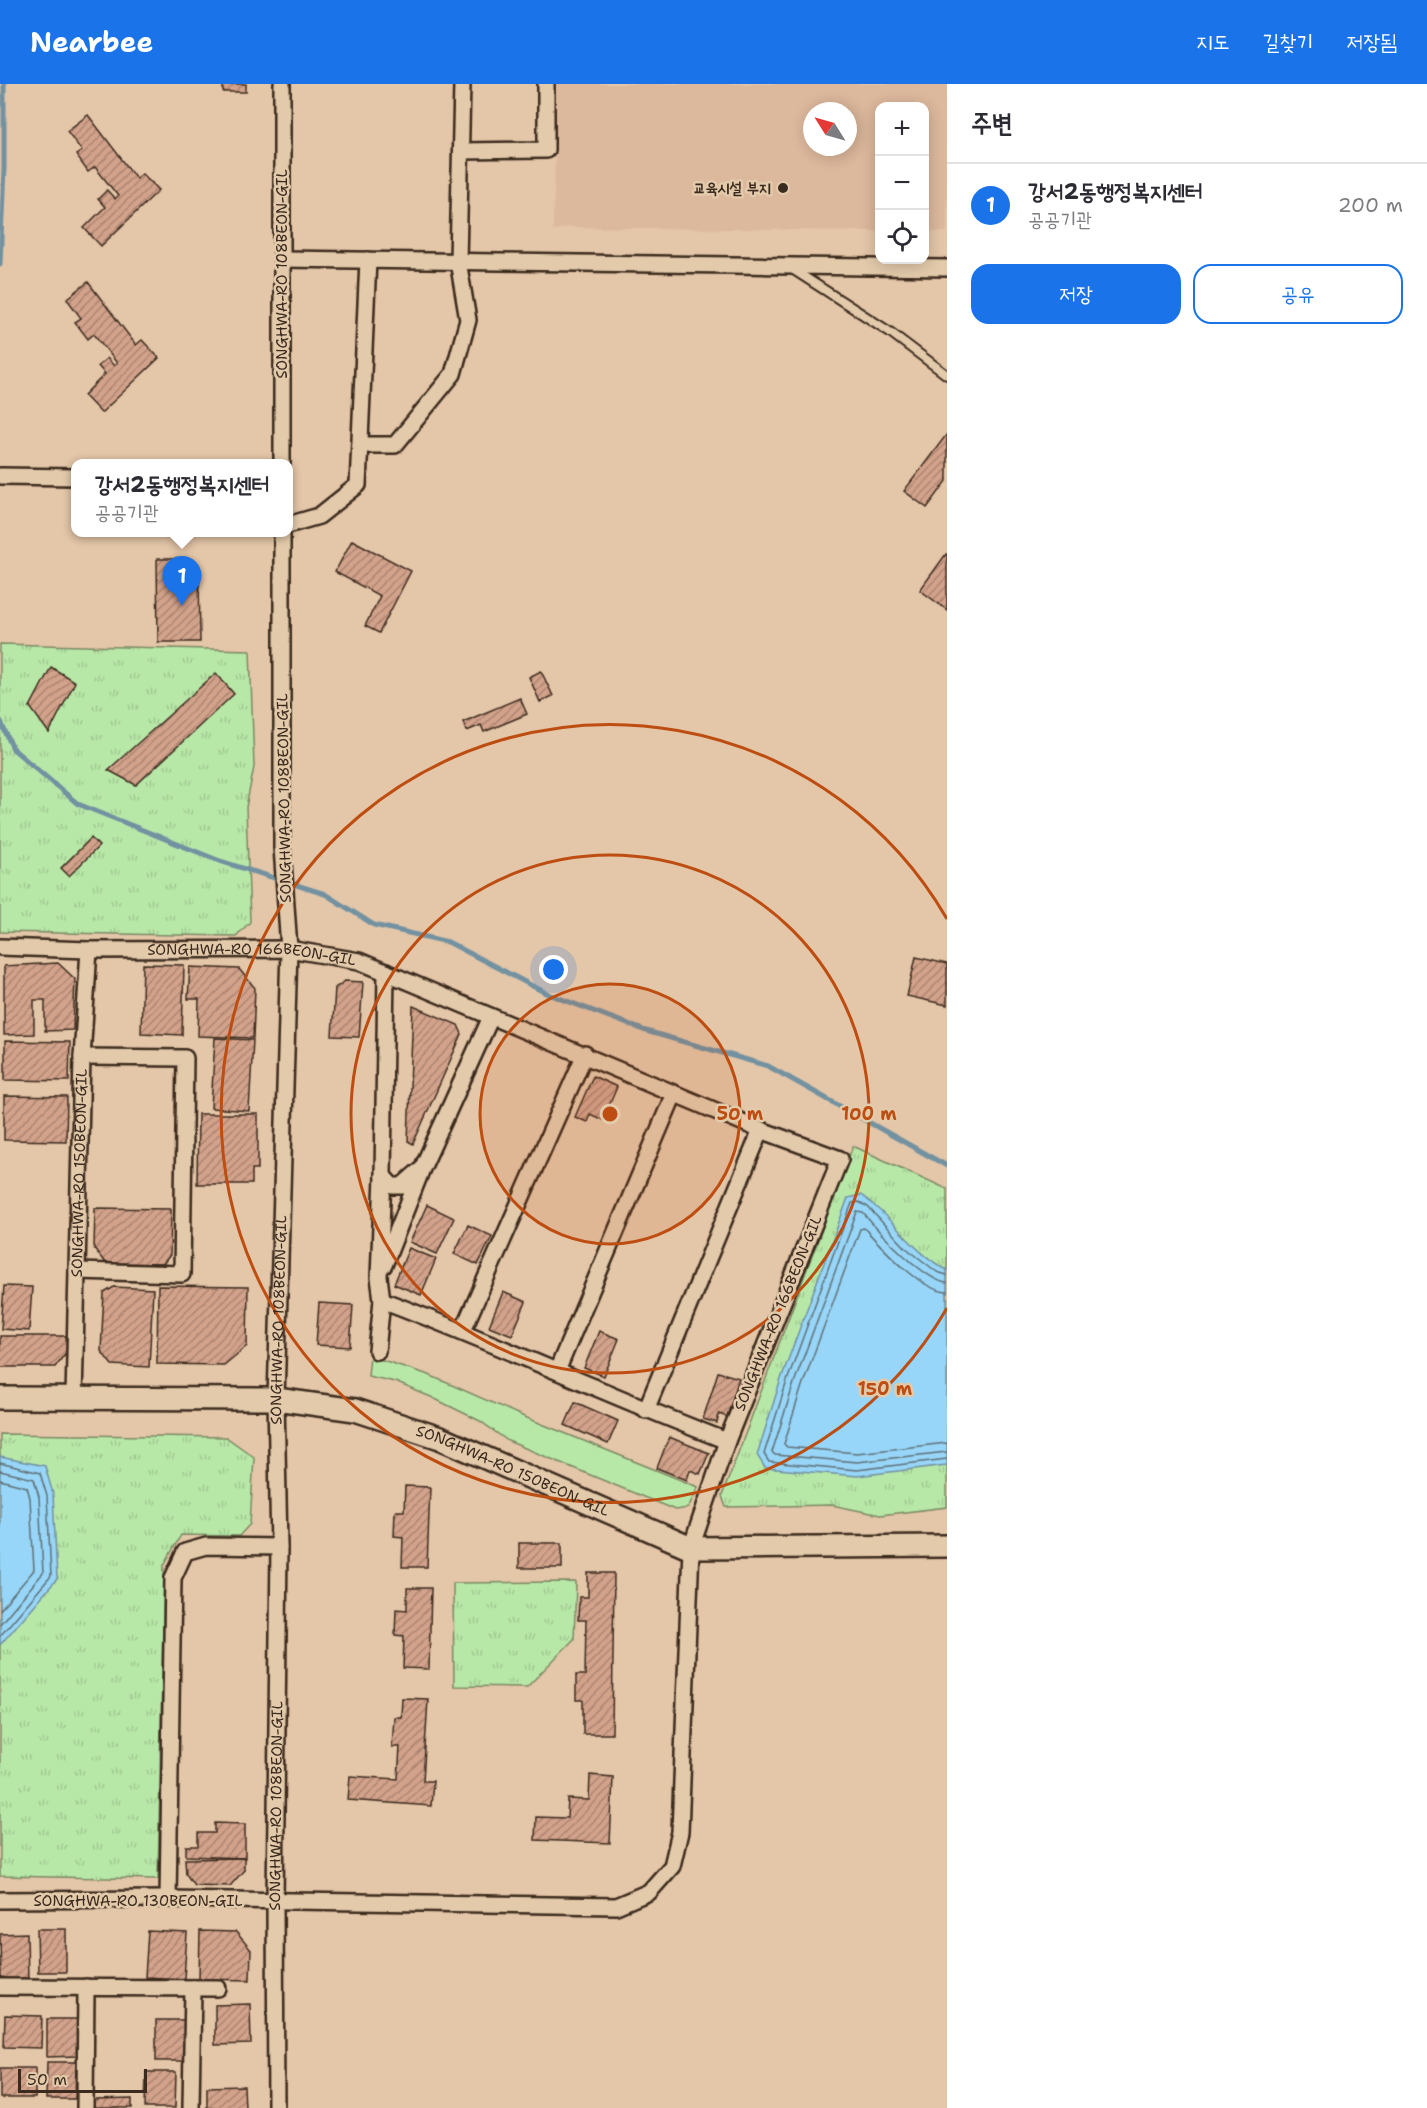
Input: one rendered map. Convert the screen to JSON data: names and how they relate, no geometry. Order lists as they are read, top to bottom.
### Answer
{
  "streets": {
    "street": [
      "SONGHWA-RO 108BEON-GIL",
      "SONGHWA-RO 166BEON-GIL",
      "SONGHWA-RO 150BEON-GIL",
      "SONGHWA-RO 130BEON-GIL"
    ]
  },
  "crossings": [
    ["SONGHWA-RO 108BEON-GIL", "SONGHWA-RO 166BEON-GIL"],
    ["SONGHWA-RO 108BEON-GIL", "SONGHWA-RO 150BEON-GIL"],
    ["SONGHWA-RO 108BEON-GIL", "SONGHWA-RO 130BEON-GIL"],
    ["SONGHWA-RO 166BEON-GIL", "SONGHWA-RO 150BEON-GIL"],
    ["SONGHWA-RO 166BEON-GIL", "SONGHWA-RO 130BEON-GIL"],
    ["SONGHWA-RO 150BEON-GIL", "SONGHWA-RO 130BEON-GIL"]
  ],
  "places": ["교육시설 부지"],
  "scale_bar": "50 m",
  "north": "top left",
  "page": {
    "header": "Nearbee",
    "nav": ["지도", "길찾기", "저장됨"],
    "heading": "주변",
    "map_buttons": ["+", "−"],
    "list": [
      {
        "mark": "1",
        "name": "강서2동행정복지센터",
        "note": "공공기관",
        "value": "200 m"
      }
    ],
    "buttons": ["저장", "공유"],
    "popup": ["강서2동행정복지센터", "공공기관"],
    "pins": "1",
    "scale": "50 m"
  },
  "rings": ["50 m", "100 m", "150 m"]
}
